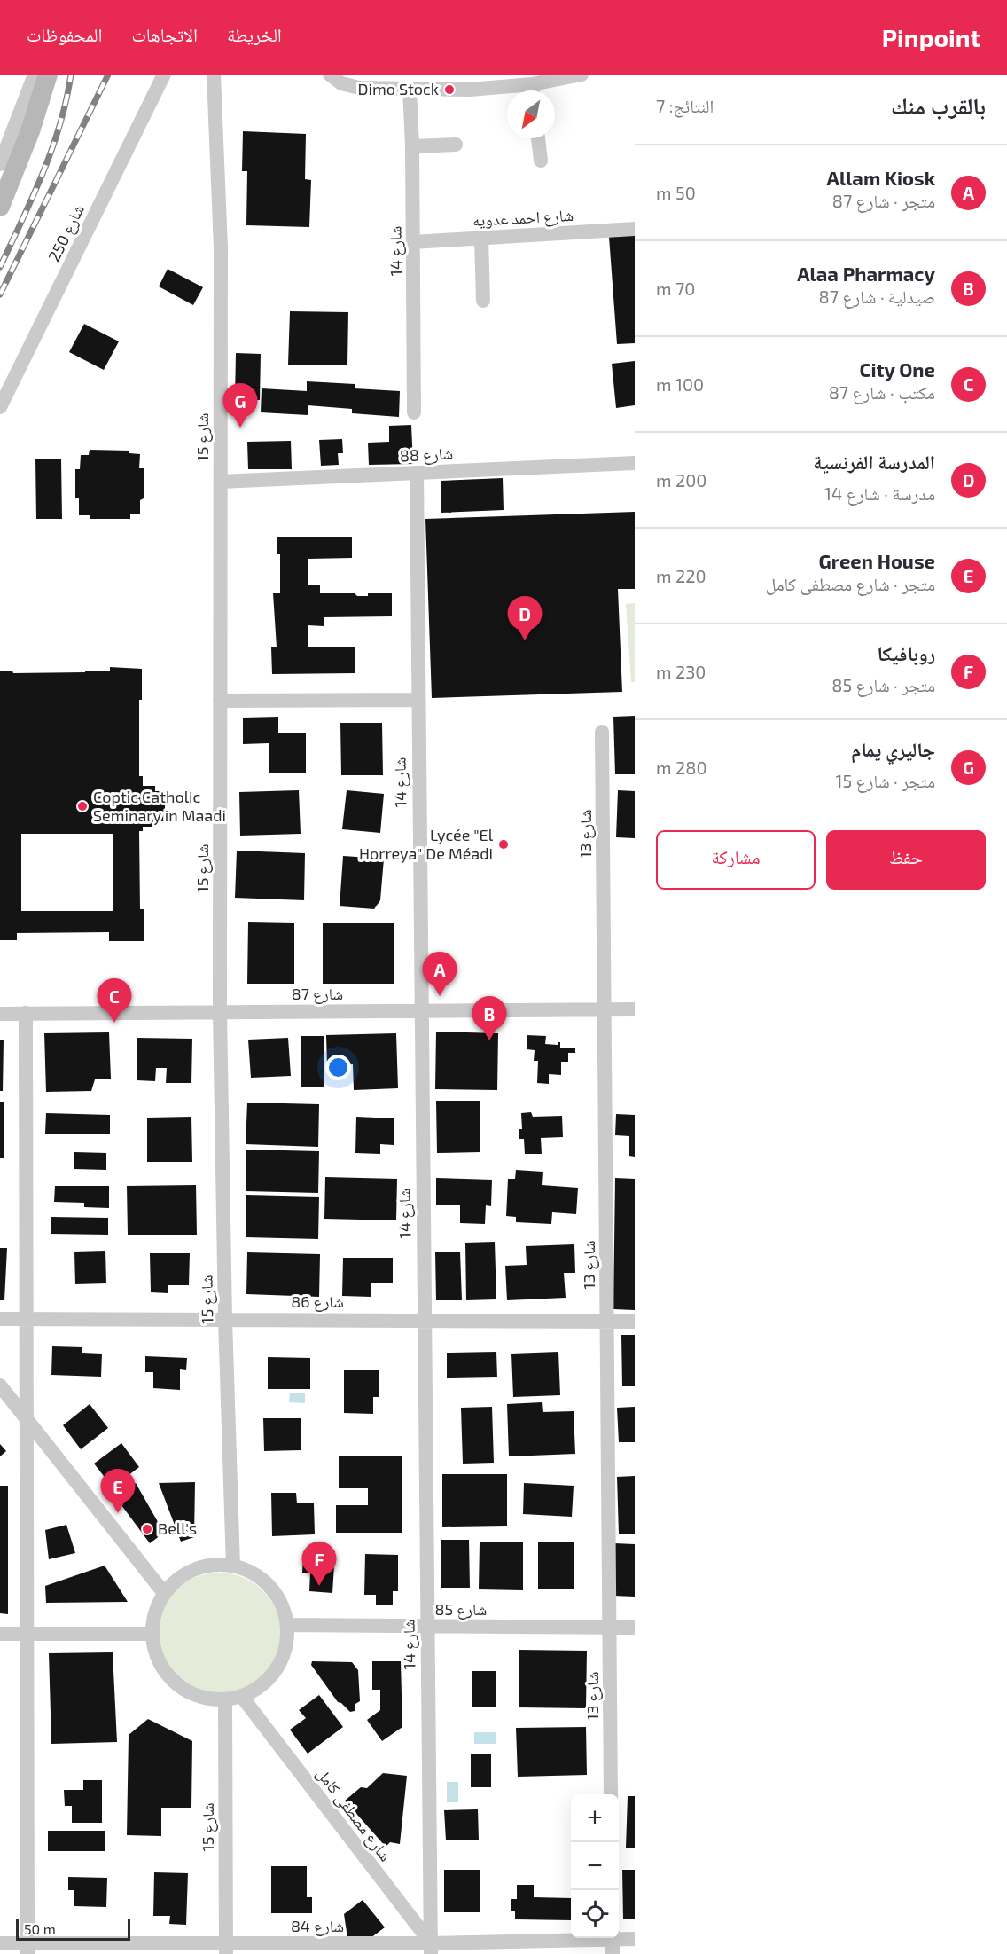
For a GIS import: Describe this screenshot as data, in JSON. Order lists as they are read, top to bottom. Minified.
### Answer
{"streets":{"street":["شارع احمد عدويه","شارع 250","شارع 14","شارع 15","شارع 88","شارع 13","شارع 87","شارع 86","شارع 85","شارع مصطفى كامل","شارع 84"]},"crossings":[["شارع احمد عدويه","شارع 14"],["شارع 14","شارع 88"],["شارع 14","شارع 87"],["شارع 14","شارع 86"],["شارع 14","شارع 85"],["شارع 14","شارع مصطفى كامل"],["شارع 14","شارع 84"],["شارع 15","شارع 88"],["شارع 15","شارع 87"],["شارع 15","شارع 86"],["شارع 15","شارع 85"],["شارع 15","شارع مصطفى كامل"],["شارع 15","شارع 84"],["شارع 13","شارع 87"],["شارع 13","شارع 86"],["شارع 13","شارع 85"],["شارع 85","شارع مصطفى كامل"],["شارع مصطفى كامل","شارع 84"]],"places":["Dimo Stock","Coptic Catholic Seminary in Maadi","Lycée \"El Horreya\" De Méadi","Bell's"],"scale_bar":"50 m","north":"bottom left","page":{"header":"Pinpoint","nav":["الخريطة","الاتجاهات","المحفوظات"],"heading":["بالقرب منك","النتائج: 7"],"list":[{"mark":"A","name":"Allam Kiosk","note":"متجر · شارع 87","value":"50 m"},{"mark":"B","name":"Alaa Pharmacy","note":"صيدلية · شارع 87","value":"70 m"},{"mark":"C","name":"City One","note":"مكتب · شارع 87","value":"100 m"},{"mark":"D","name":"المدرسة الفرنسية","note":"مدرسة · شارع 14","value":"200 m"},{"mark":"E","name":"Green House","note":"متجر · شارع مصطفى كامل","value":"220 m"},{"mark":"F","name":"روبافيكا","note":"متجر · شارع 85","value":"230 m"},{"mark":"G","name":"جاليري يمام","note":"متجر · شارع 15","value":"280 m"}],"pins":["G","D","A","C","B","E","F"],"buttons":["حفظ","مشاركة"],"map_buttons":["+","−"],"scale":"50 m"}}
